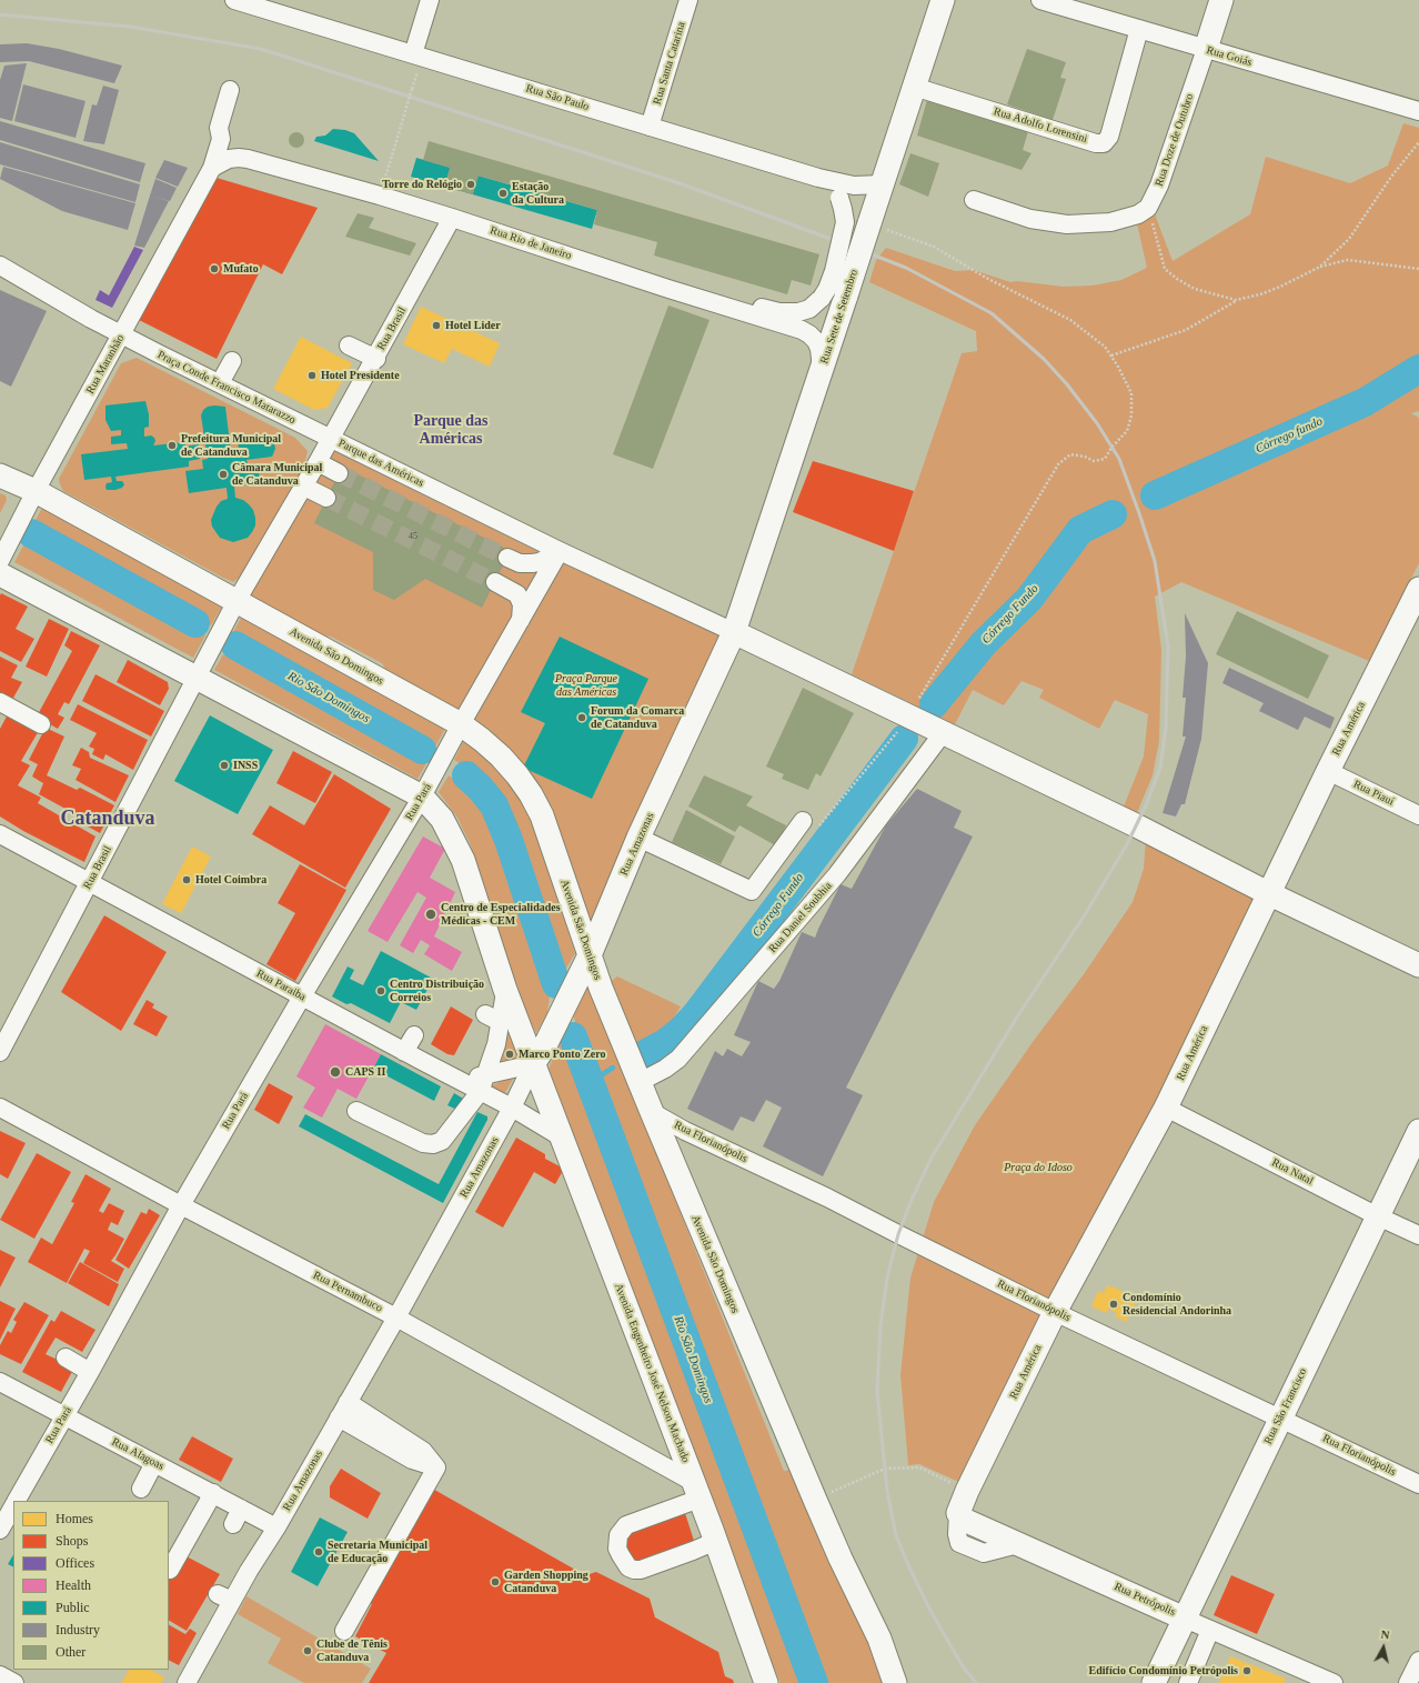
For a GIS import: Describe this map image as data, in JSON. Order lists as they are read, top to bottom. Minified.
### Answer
{"streets":{"main road":["Rua Doze de Outubro","Rua Sete de Setembro","Avenida São Domingos","Rua América","Rua Amazonas","Avenida Engenheiro José Nelson Machado","Rua São Francisco","Rua Petrópolis"],"street":["Rua Goiás","Rua Santa Catarina","Rua São Paulo","Rua Adolfo Lorensini","Rua Rio de Janeiro","Rua Brasil","Rua Maranhão","Praça Conde Francisco Matarazzo","Parque das Américas","Rua Piauí","Rua Pará","Rua Daniel Soubhia","Rua Paraiba","Rua Florianópolis","Rua Natal","Rua Pernambuco","Rua Alagoas"]},"crossings":[["Rua Goiás","Rua Adolfo Lorensini"],["Rua Goiás","Rua Doze de Outubro"],["Rua Santa Catarina","Rua São Paulo"],["Rua São Paulo","Rua Sete de Setembro"],["Rua Adolfo Lorensini","Rua Sete de Setembro"],["Rua Rio de Janeiro","Rua Sete de Setembro"],["Rua Rio de Janeiro","Rua Brasil"],["Rua Rio de Janeiro","Rua Maranhão"],["Rua Sete de Setembro","Parque das Américas"],["Rua Sete de Setembro","Rua Amazonas"],["Rua Brasil","Praça Conde Francisco Matarazzo"],["Rua Brasil","Parque das Américas"],["Rua Brasil","Avenida São Domingos"],["Rua Brasil","Rua Paraiba"],["Rua Maranhão","Praça Conde Francisco Matarazzo"],["Rua Maranhão","Avenida São Domingos"],["Praça Conde Francisco Matarazzo","Parque das Américas"],["Parque das Américas","Avenida São Domingos"],["Parque das Américas","Rua Amazonas"],["Avenida São Domingos","Rua Pará"],["Avenida São Domingos","Rua Amazonas"],["Avenida São Domingos","Rua Daniel Soubhia"],["Avenida São Domingos","Rua Florianópolis"],["Rua América","Rua Piauí"],["Rua América","Rua Florianópolis"],["Rua América","Rua Natal"],["Rua América","Rua Petrópolis"],["Rua Pará","Rua Paraiba"],["Rua Pará","Rua Pernambuco"],["Rua Pará","Rua Alagoas"],["Rua Amazonas","Rua Paraiba"],["Rua Amazonas","Rua Pernambuco"],["Rua Amazonas","Avenida Engenheiro José Nelson Machado"],["Rua Amazonas","Rua Alagoas"],["Rua Paraiba","Avenida Engenheiro José Nelson Machado"],["Rua Florianópolis","Rua São Francisco"],["Rua Natal","Rua São Francisco"],["Rua Pernambuco","Avenida Engenheiro José Nelson Machado"],["Rua São Francisco","Rua Petrópolis"]],"districts":["Parque das Américas","Catanduva"],"water":["Córrego fundo","Córrego Fundo","Rio São Domingos"],"parks":["Praça Parque das Américas","Praça do Idoso"],"places":["Torre do Relógio","Estação da Cultura","Mufato","Hotel Lider","Hotel Presidente","Prefeitura Municipal de Catanduva","Câmara Municipal de Catanduva","Forum da Comarca de Catanduva","INSS","Hotel Coimbra","Centro de Especialidades Médicas - CEM","Centro Distribuição Correios","Marco Ponto Zero","CAPS II","Condomínio Residencial Andorinha","Secretaria Municipal de Educação","Garden Shopping Catanduva","Clube de Tênis Catanduva","Edifício Condomínio Petrópolis"],"house_numbers":["45"],"legend":["Homes","Shops","Offices","Health","Public","Industry","Other"],"north":"top"}
